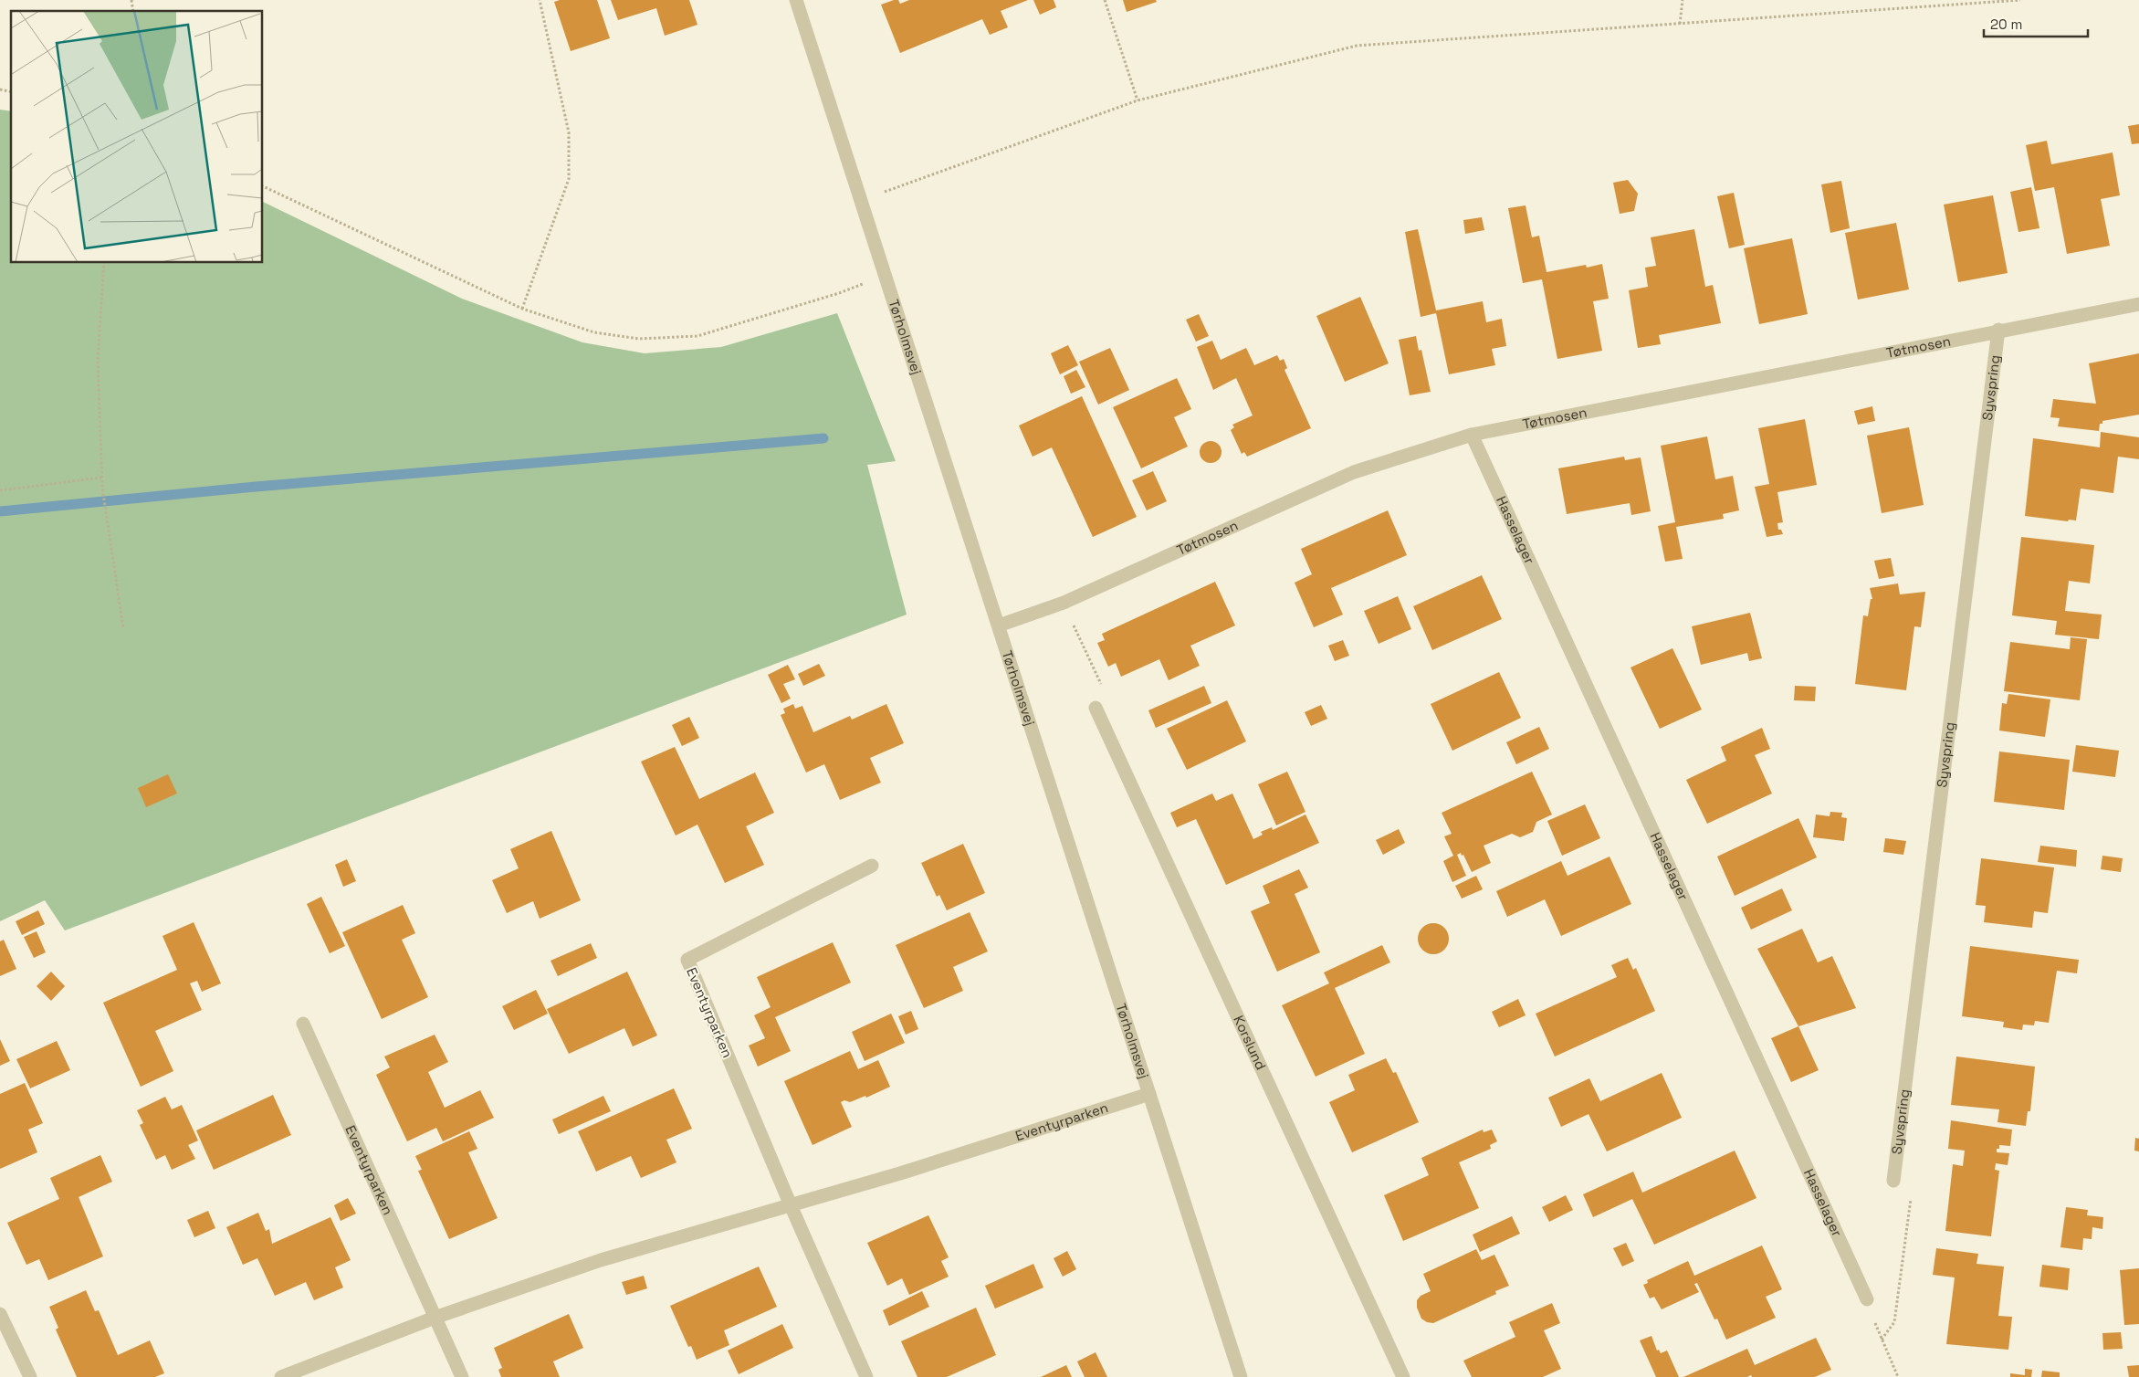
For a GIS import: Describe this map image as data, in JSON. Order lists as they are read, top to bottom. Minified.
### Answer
{"streets":{"street":["Tørholmsvej","Tøtmosen","Syvspring","Hasselager","Eventyrparken","Korslund"]},"crossings":[["Tørholmsvej","Tøtmosen"],["Tørholmsvej","Eventyrparken"],["Tøtmosen","Syvspring"],["Tøtmosen","Hasselager"]],"scale_bar":"20 m"}
